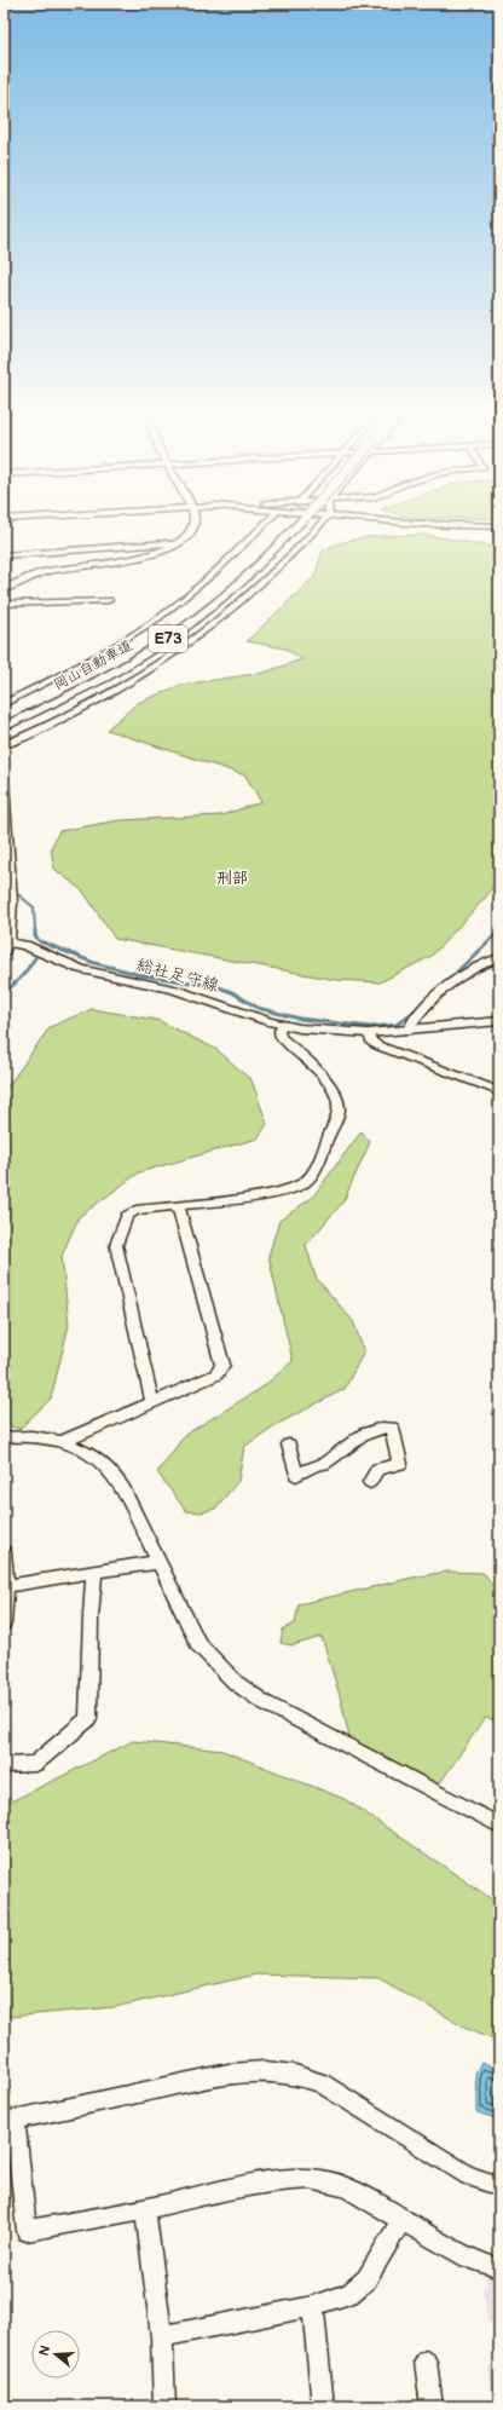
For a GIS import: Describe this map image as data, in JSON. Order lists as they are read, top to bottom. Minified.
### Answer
{"streets":{"highway":["E73","岡山自動車道"],"main road":["総社足守線"]},"districts":["刑部"],"north":"left"}
